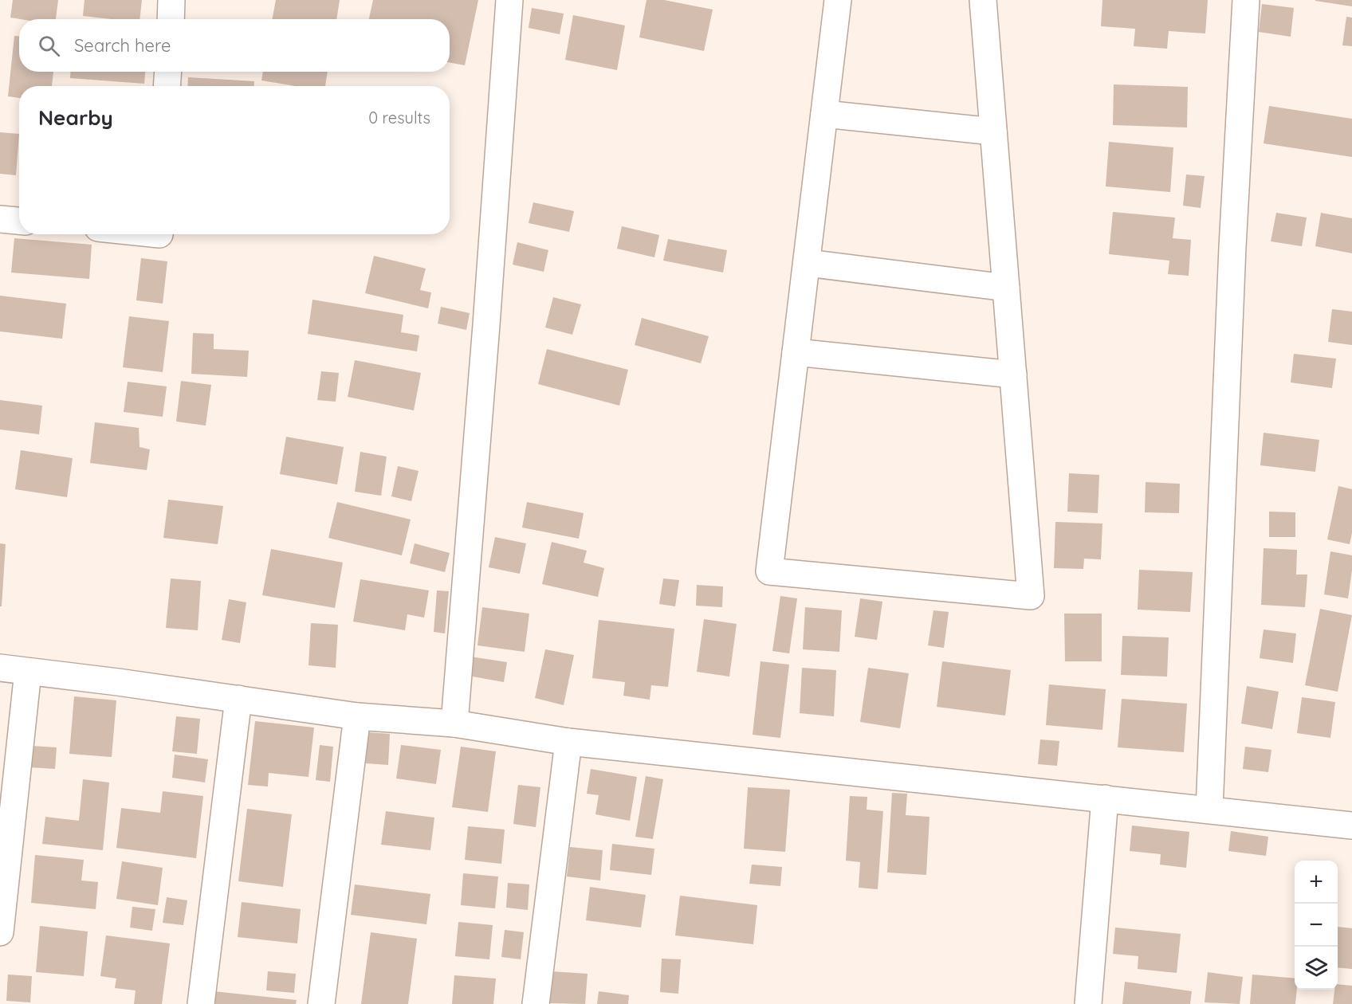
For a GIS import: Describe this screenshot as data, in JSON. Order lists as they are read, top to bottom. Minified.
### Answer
{"page":{"search":"Search here","heading":["Nearby","0 results"],"map_buttons":["+","−"]}}
